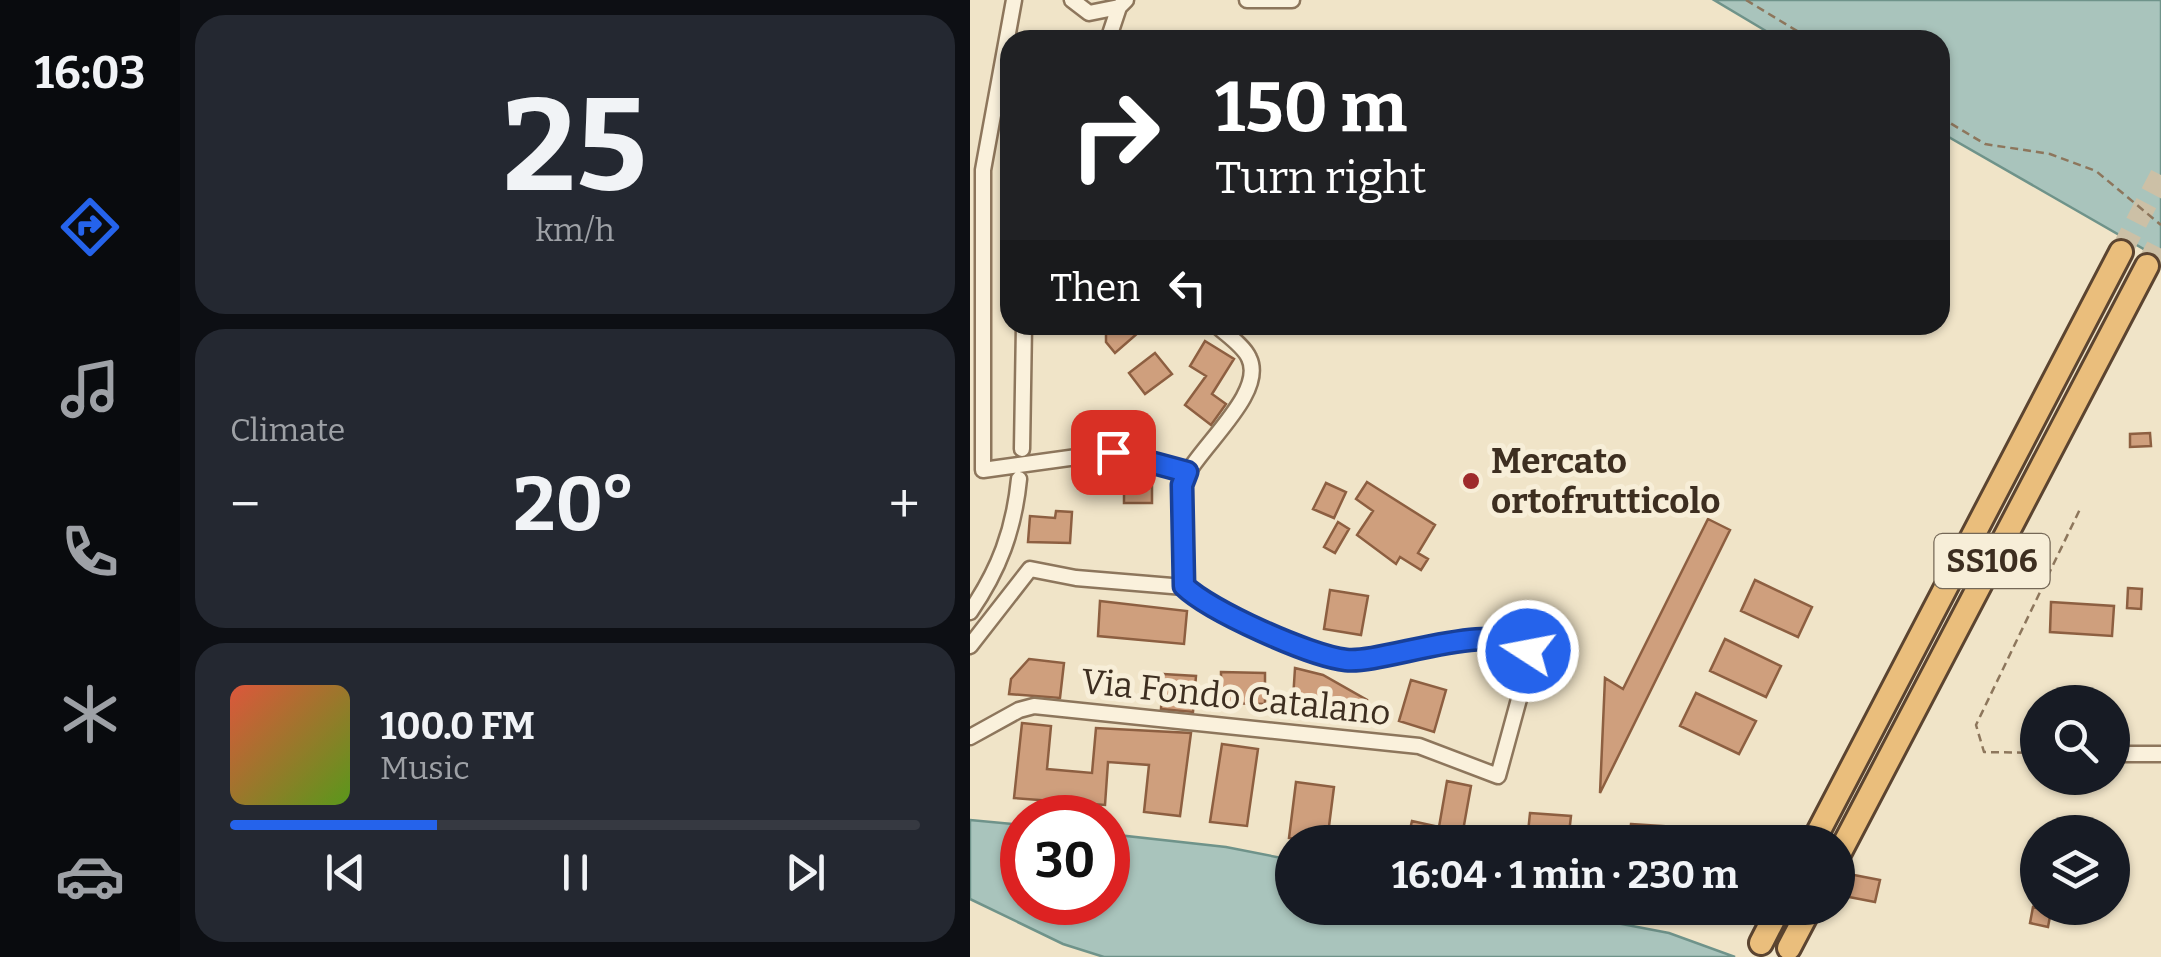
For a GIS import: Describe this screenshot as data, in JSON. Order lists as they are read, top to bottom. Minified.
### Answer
{"streets":{"highway":["SS106"],"street":["Via Fondo Catalano"]},"places":["Mercato ortofrutticolo"],"page":{"tabs":"16:03","tile":[["25","km/h"],"Climate"],"turn":["150 m","Turn right"],"then":"Then","heat":["−","20°","+"],"song":["100.0 FM","Music"],"limit":"30","trip":"16:04 · 1 min · 230 m"}}
